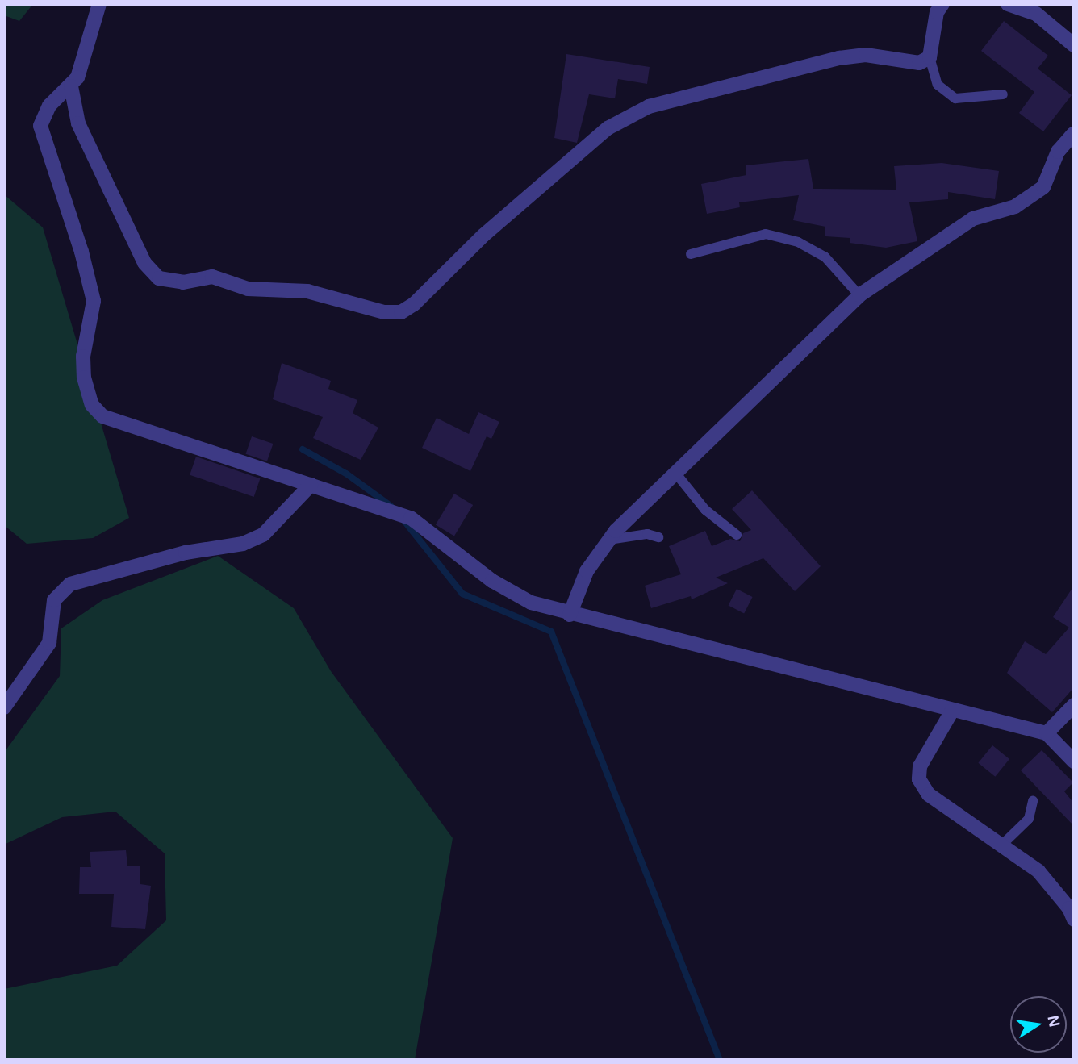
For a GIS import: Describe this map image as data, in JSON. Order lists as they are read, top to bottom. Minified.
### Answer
{"north":"right"}
